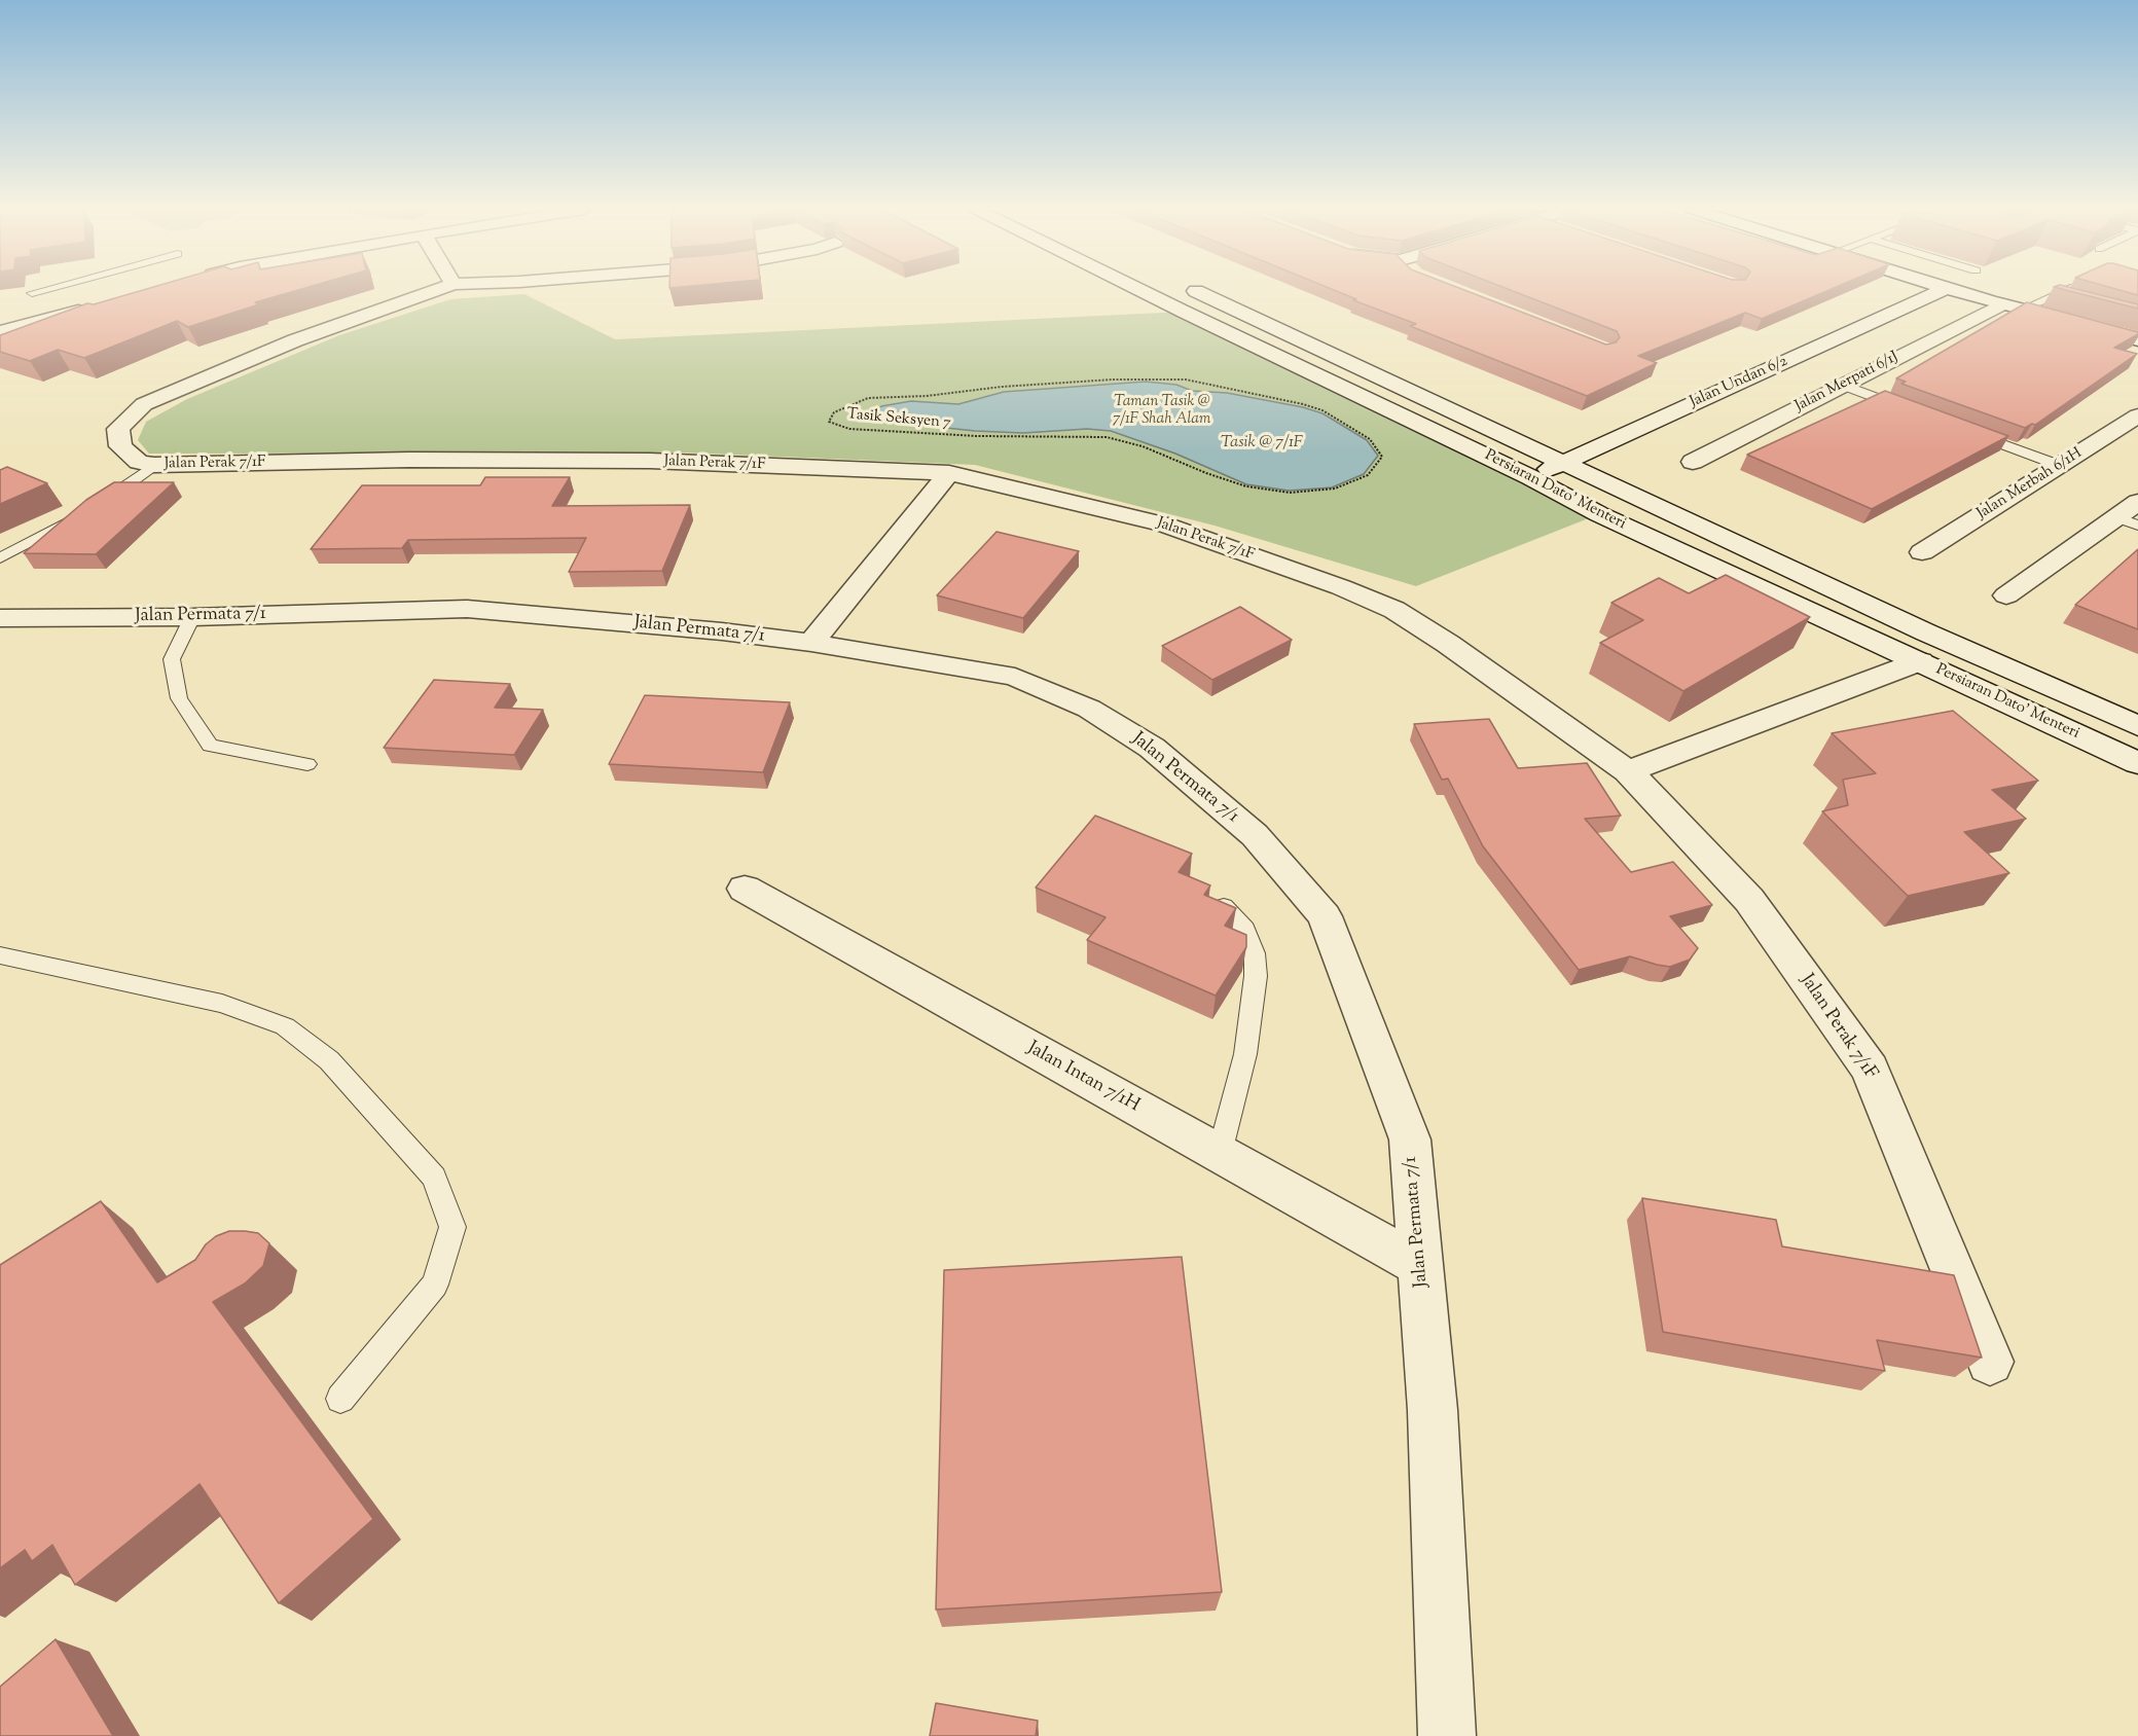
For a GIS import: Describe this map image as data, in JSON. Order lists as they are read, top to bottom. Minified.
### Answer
{"streets":{"street":["Jalan Undan 6/2","Jalan Merpati 6/1J","Jalan Perak 7/1F","Jalan Merbah 6/1H","Persiaran Dato' Menteri","Jalan Permata 7/1","Jalan Intan 7/1H"],"path":["Tasik Seksyen 7"]},"crossings":[["Jalan Undan 6/2","Persiaran Dato' Menteri"],["Jalan Permata 7/1","Jalan Intan 7/1H"]],"water":["Tasik @ 7/1F"],"parks":["Taman Tasik @ 7/1F Shah Alam"]}
